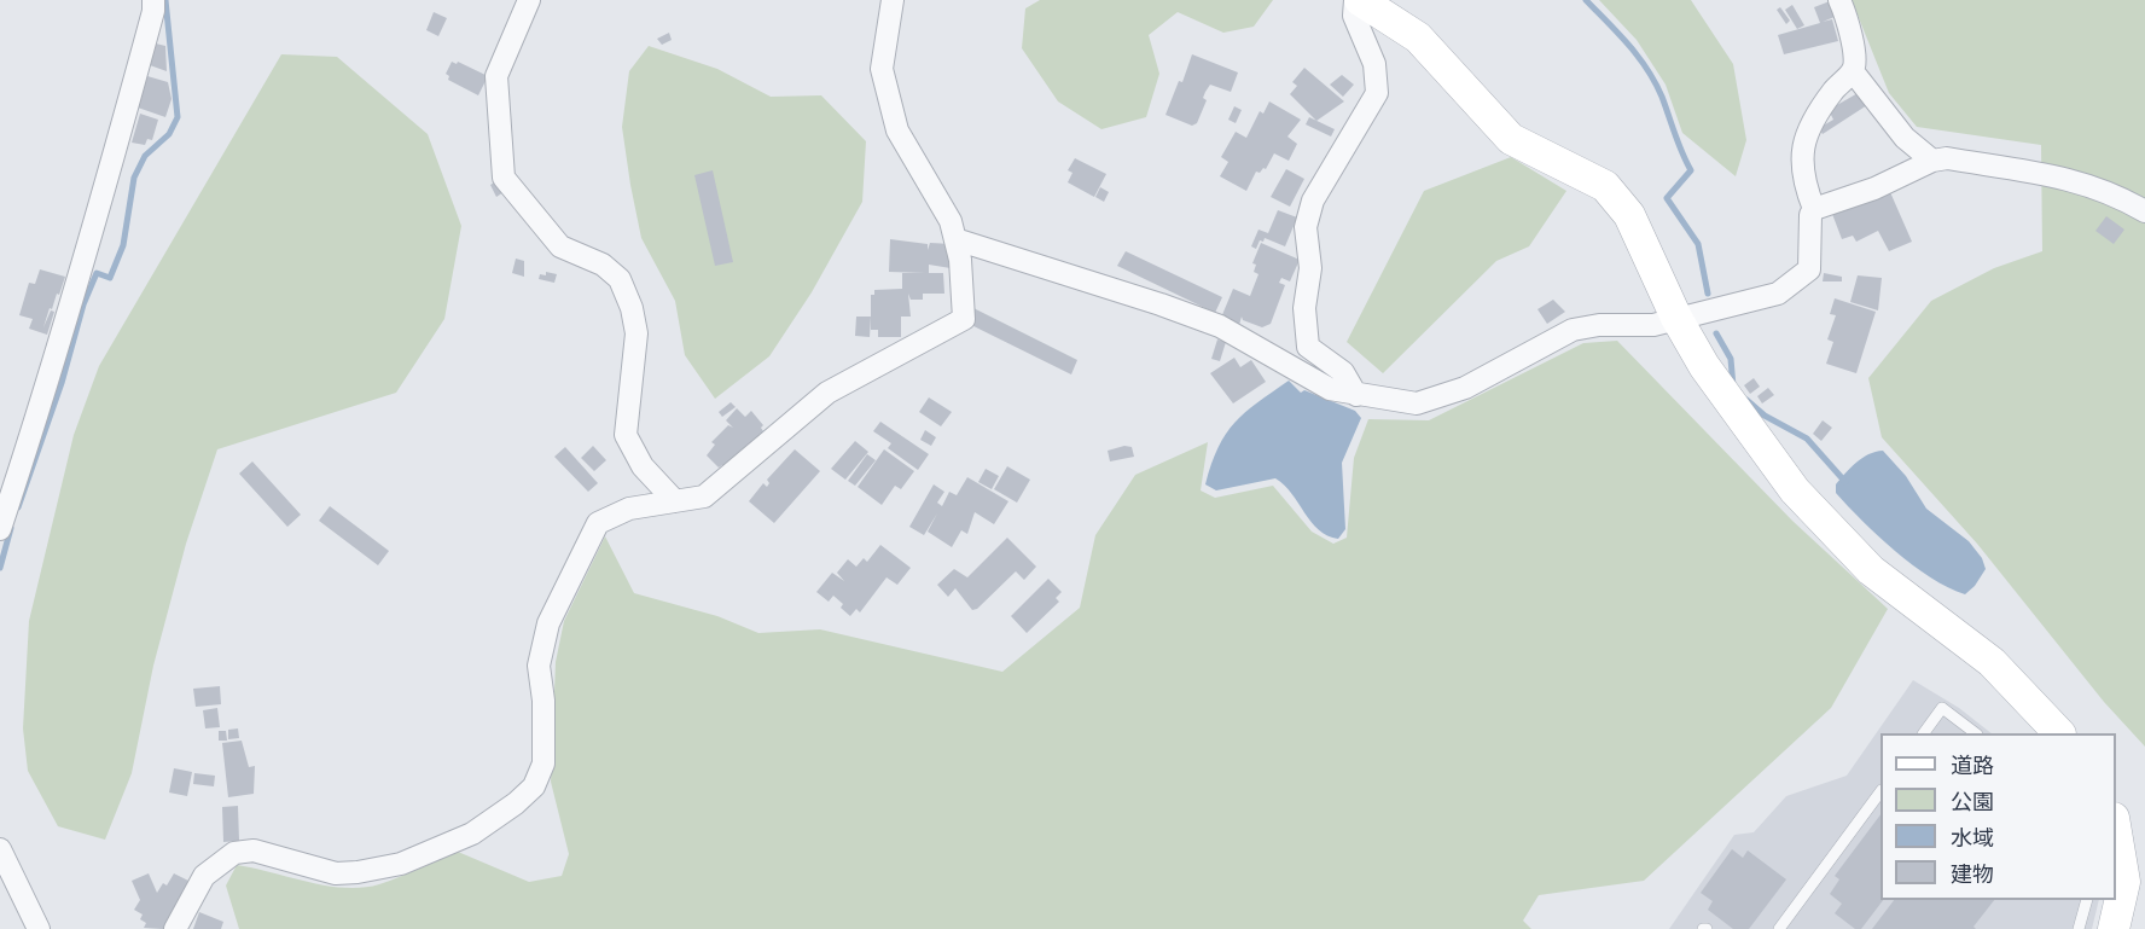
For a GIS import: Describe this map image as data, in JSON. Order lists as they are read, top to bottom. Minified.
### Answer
{"legend":["道路","公園","水域","建物"]}
